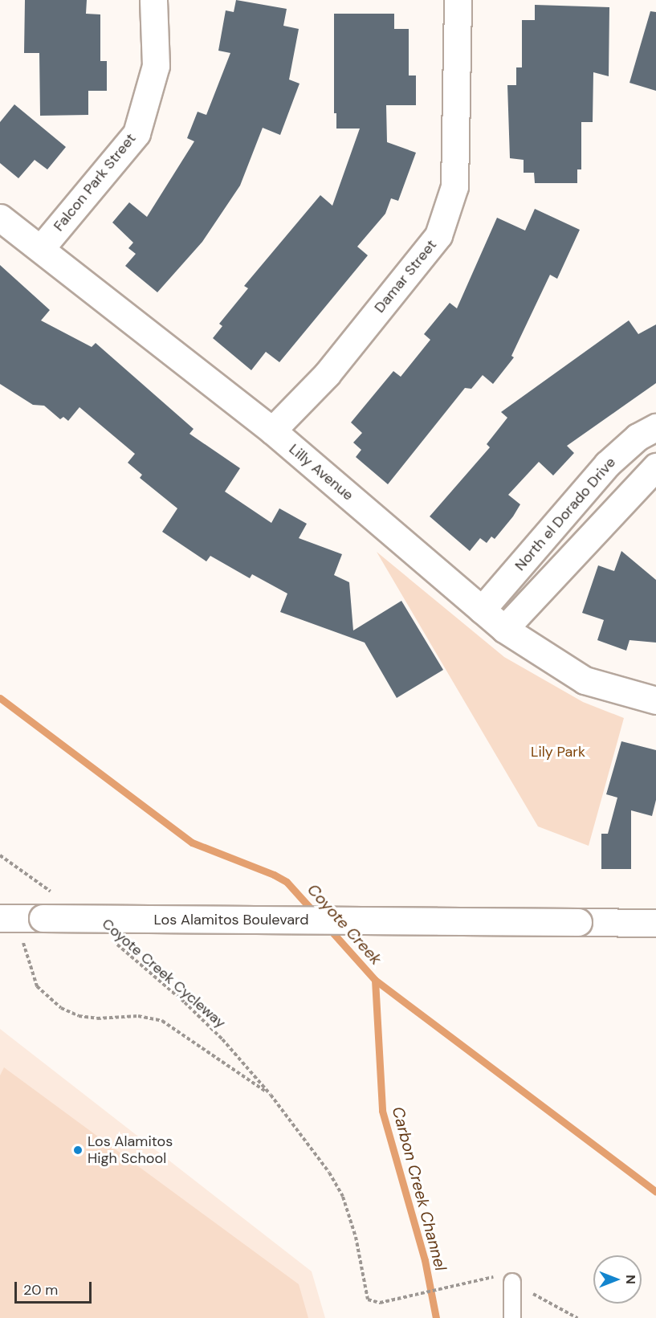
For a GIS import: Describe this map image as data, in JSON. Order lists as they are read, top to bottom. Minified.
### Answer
{"streets":{"street":["Falcon Park Street","Damar Street","Lilly Avenue","North el Dorado Drive","Los Alamitos Boulevard"],"path":["Coyote Creek Cycleway"]},"crossings":[["Falcon Park Street","Lilly Avenue"],["Damar Street","Lilly Avenue"],["Lilly Avenue","North el Dorado Drive"]],"water":["Coyote Creek","Carbon Creek Channel"],"parks":["Lily Park"],"places":["Los Alamitos High School"],"scale_bar":"20 m","north":"right"}
